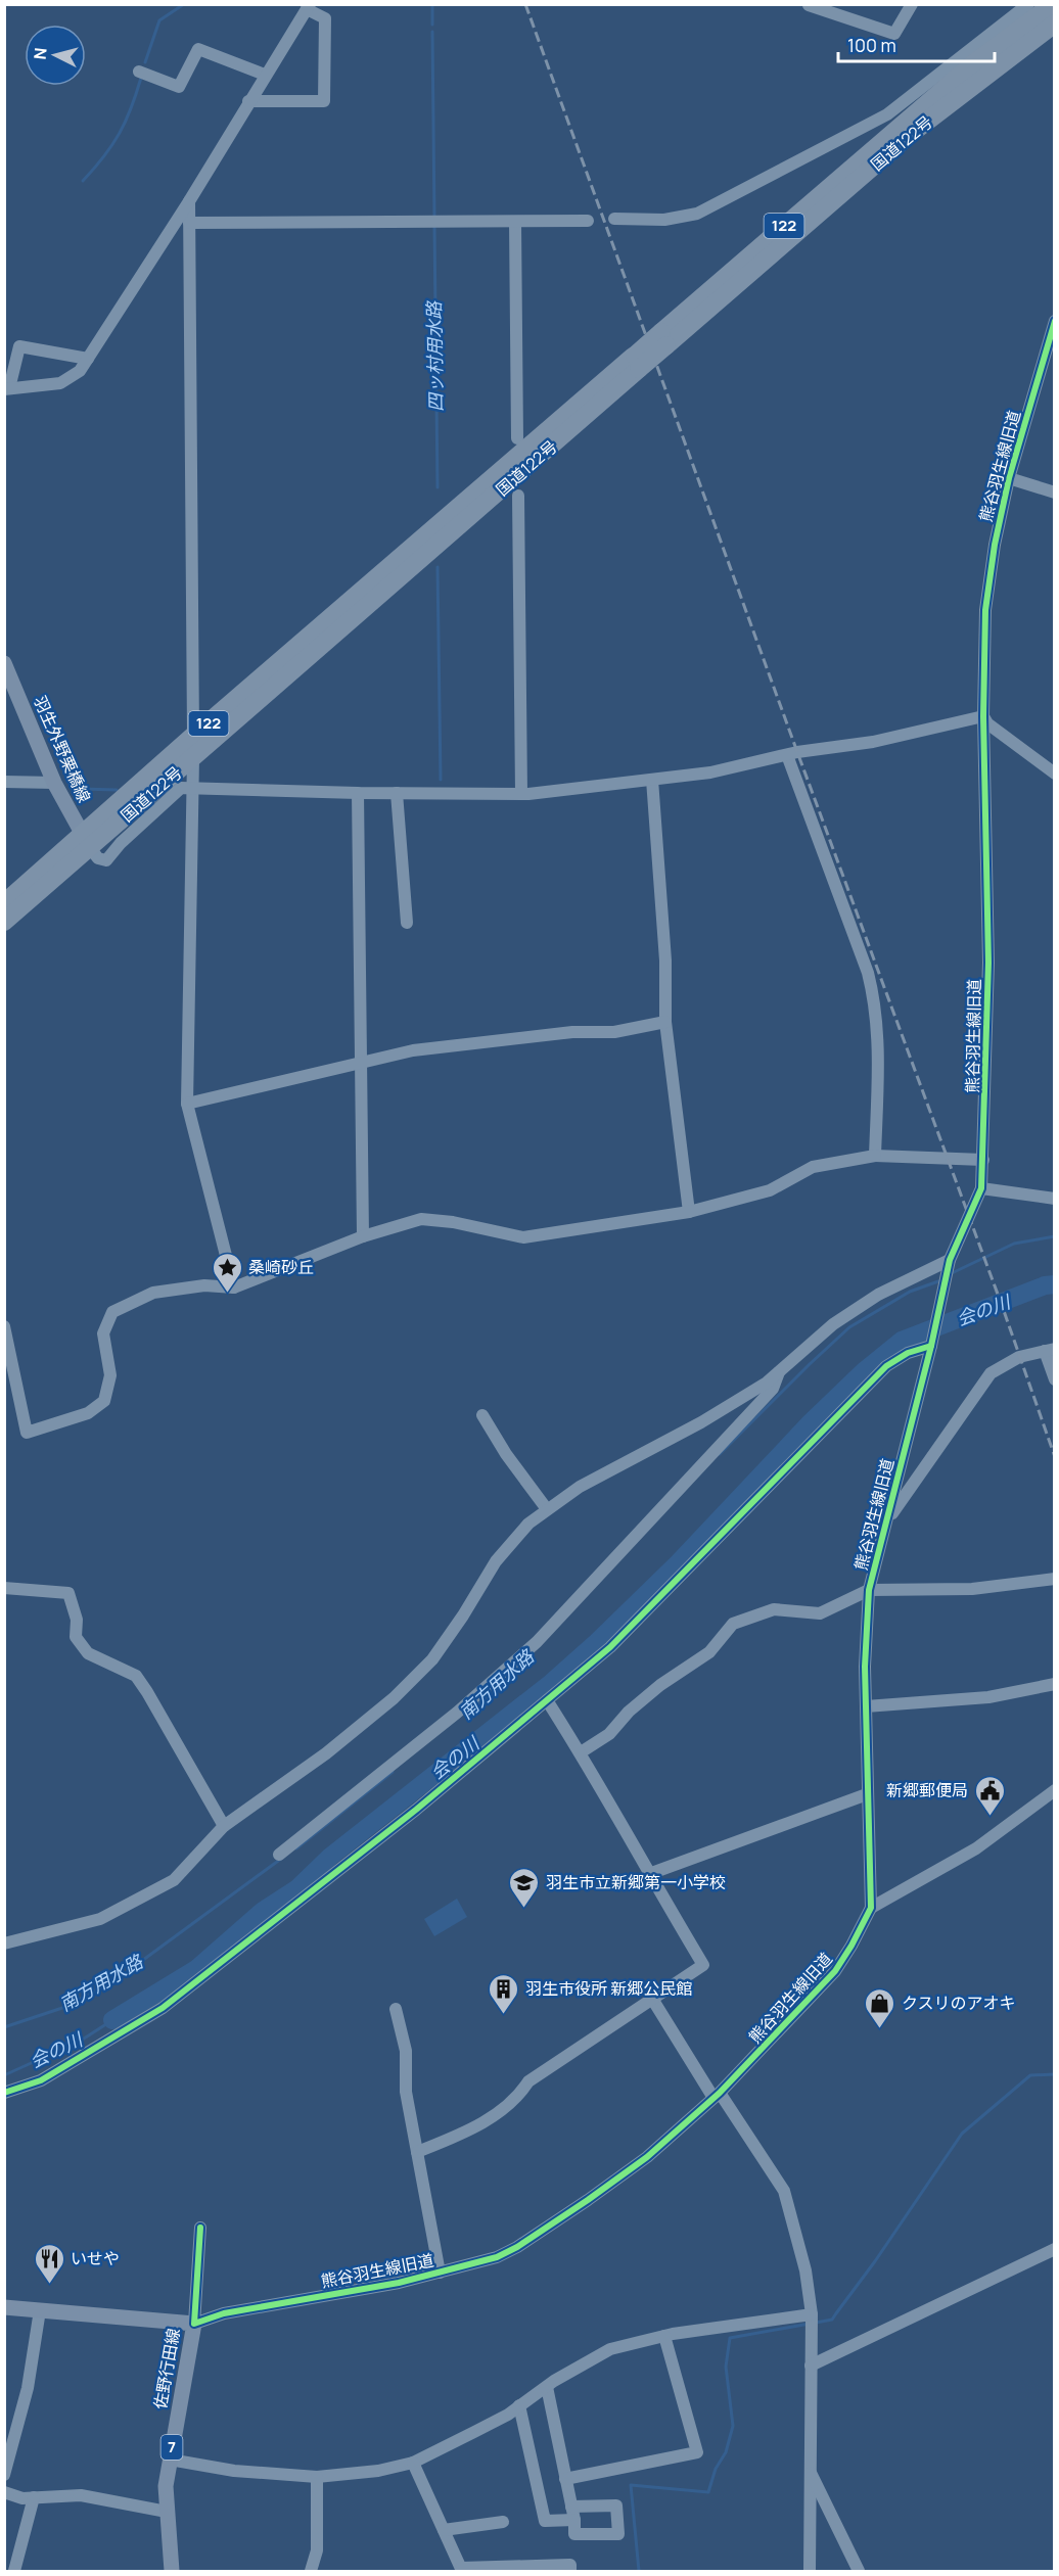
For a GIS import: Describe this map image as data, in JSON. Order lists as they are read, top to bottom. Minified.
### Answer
{"streets":{"highway":["国道122号","122"],"main road":["羽生外野栗橋線","佐野行田線","7"],"street":["熊谷羽生線旧道"]},"crossings":[["国道122号","羽生外野栗橋線"],["熊谷羽生線旧道","佐野行田線"]],"water":["四ッ村用水路","会の川","南方用水路"],"places":{"place":["桑崎砂丘"],"public building":["新郷郵便局"],"school or university":["羽生市立新郷第一小学校"],"building":["羽生市役所 新郷公民館"],"shop":["クスリのアオキ"],"restaurant":["いせや"]},"scale_bar":"100 m","north":"left"}
